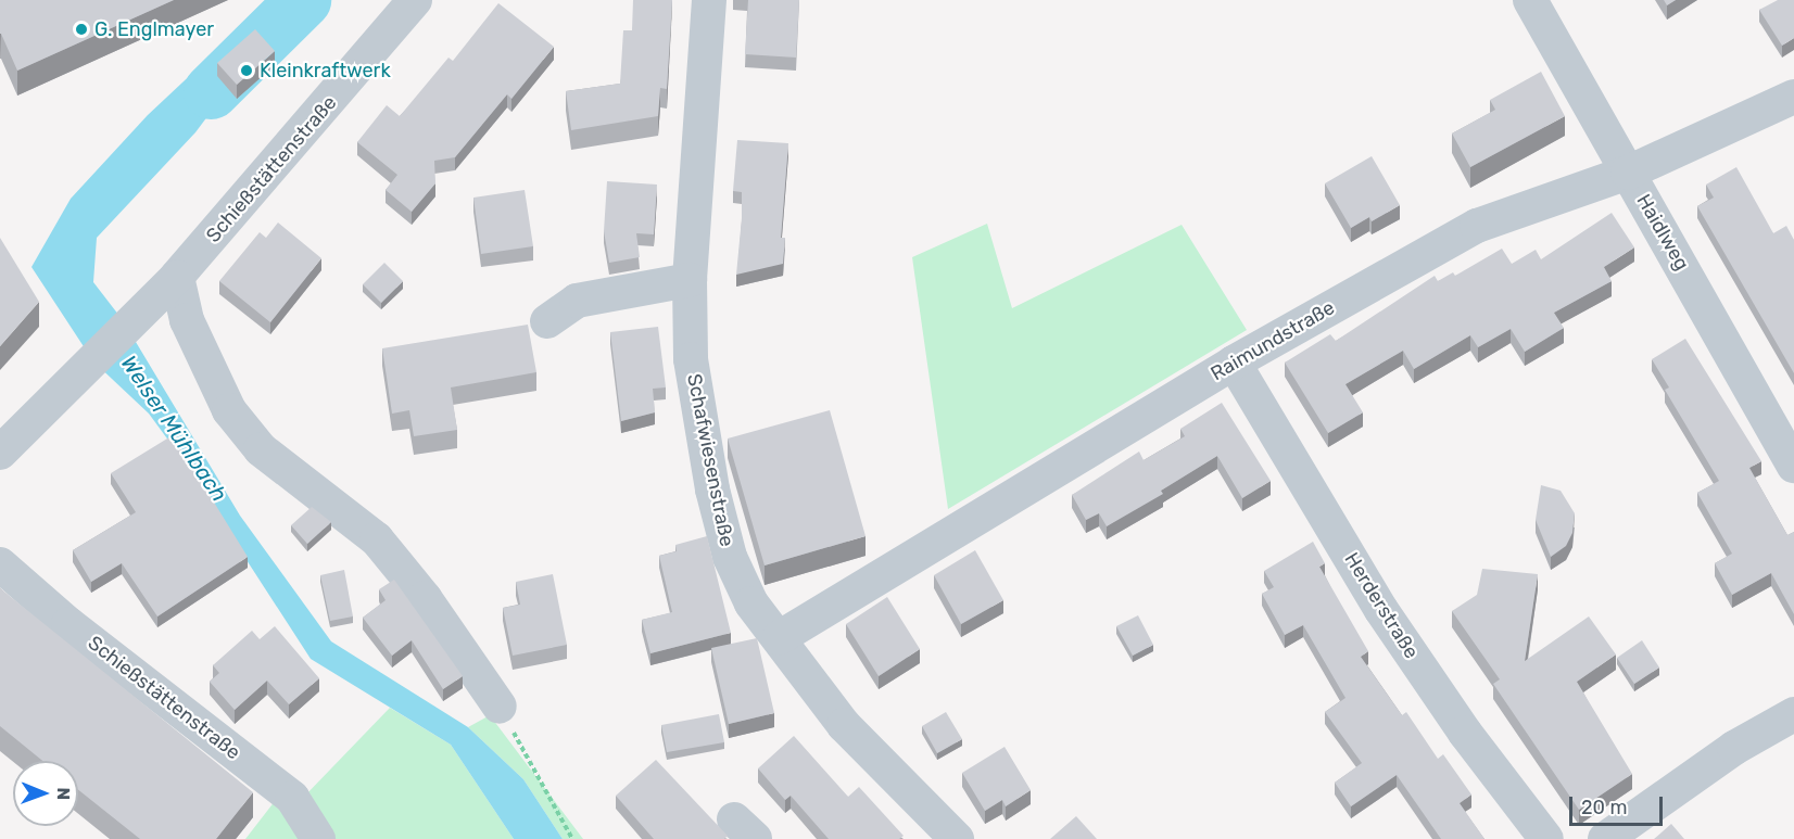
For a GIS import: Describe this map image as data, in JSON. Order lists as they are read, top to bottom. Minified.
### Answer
{"streets":{"street":["Schießstättenstraße","Haidlweg","Raimundstraße","Schafwiesenstraße","Herderstraße"]},"crossings":[["Haidlweg","Raimundstraße"],["Raimundstraße","Schafwiesenstraße"],["Raimundstraße","Herderstraße"]],"water":["Welser Mühlbach"],"places":["G. Englmayer","Kleinkraftwerk"],"scale_bar":"20 m","north":"right"}
